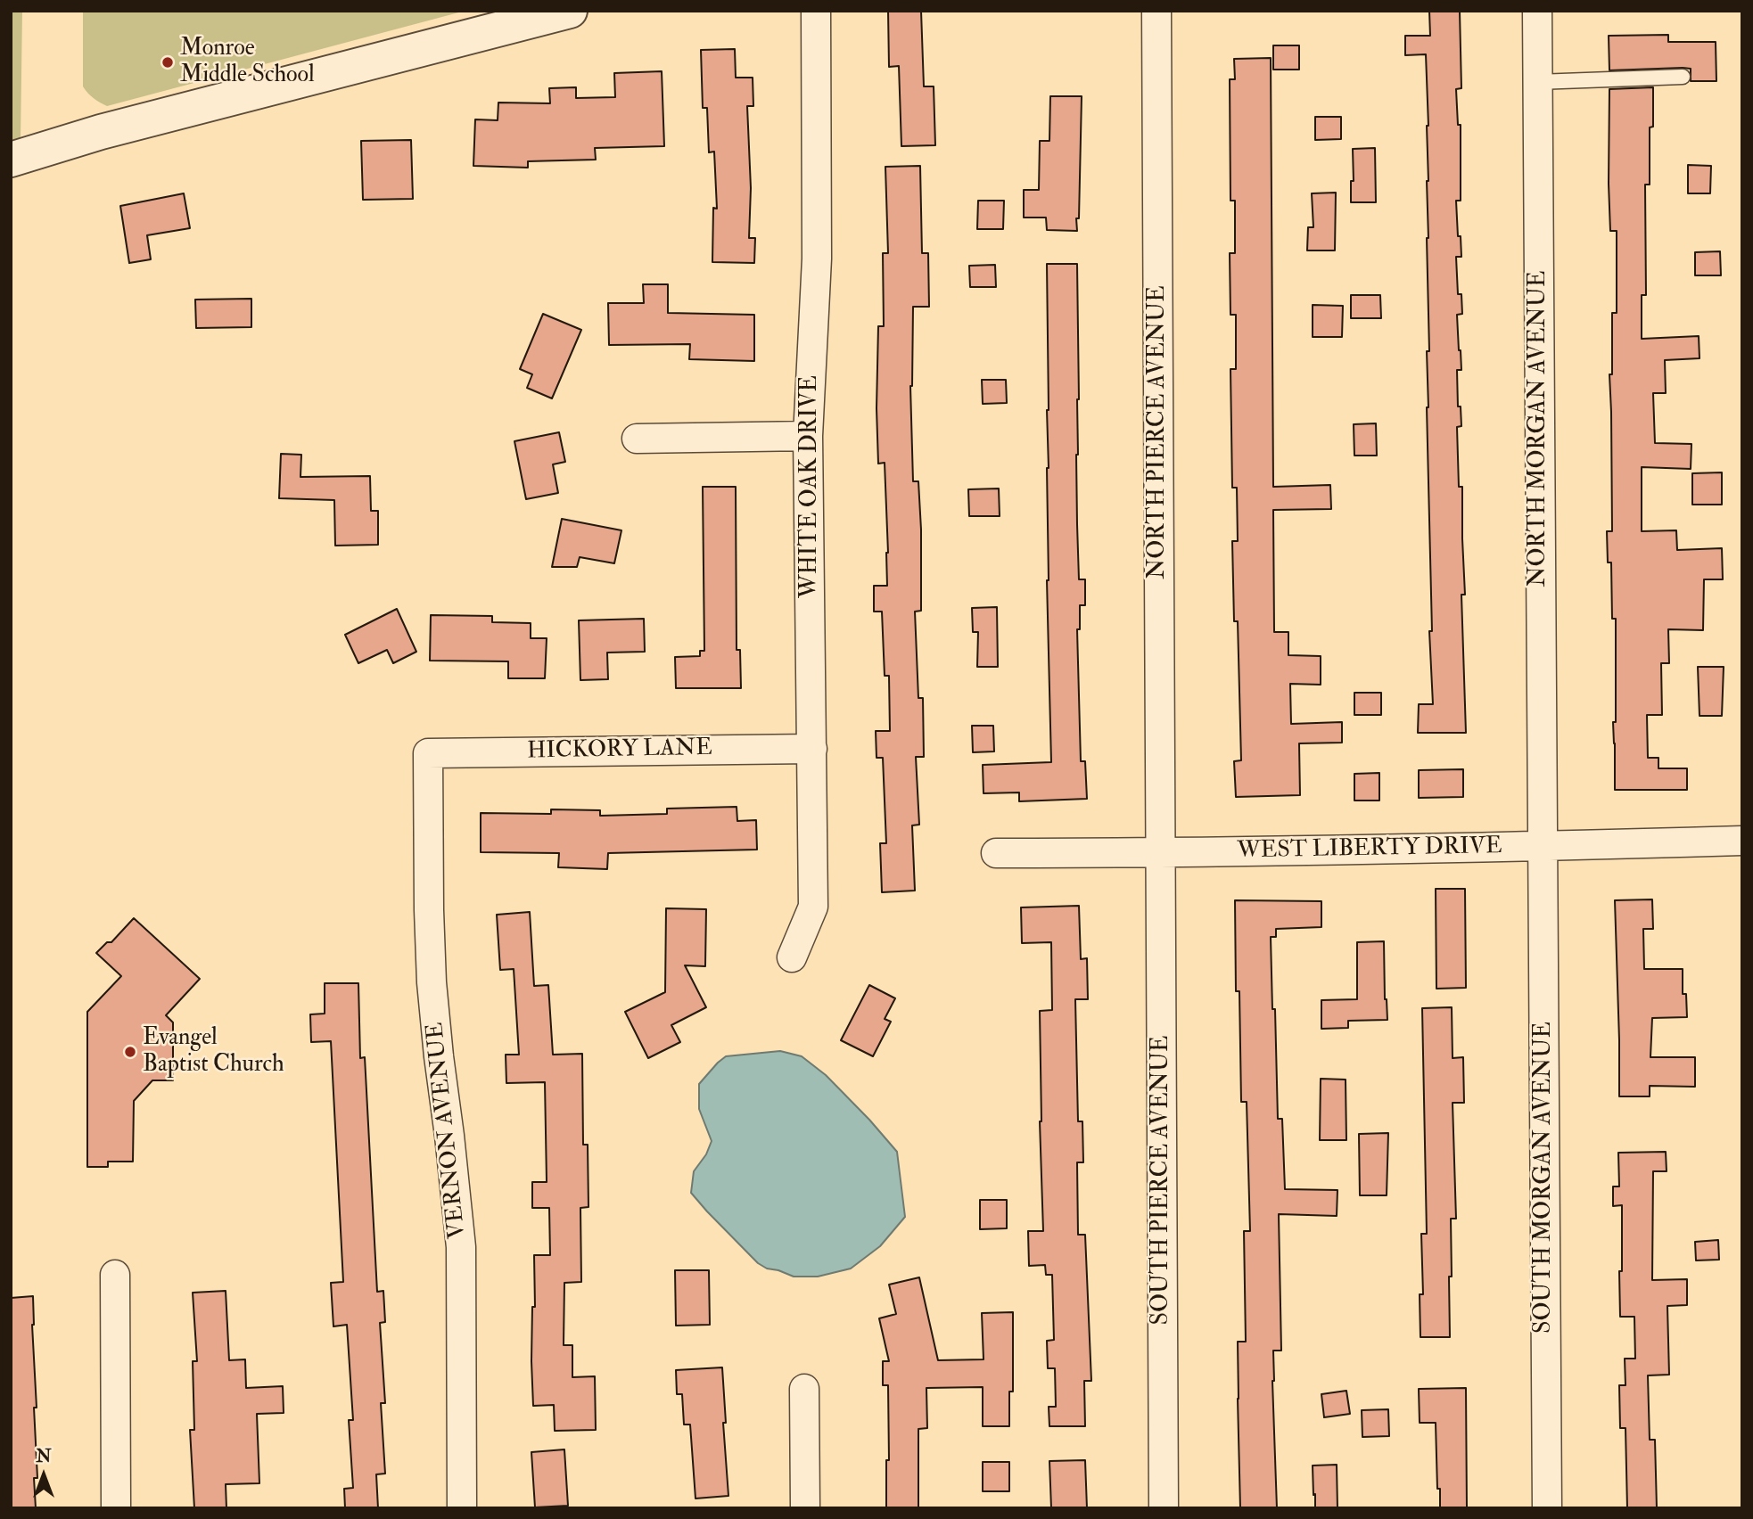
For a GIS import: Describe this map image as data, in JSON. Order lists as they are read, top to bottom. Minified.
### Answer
{"streets":{"street":["NORTH MORGAN AVENUE","NORTH PIERCE AVENUE","WHITE OAK DRIVE","HICKORY LANE","WEST LIBERTY DRIVE","VERNON AVENUE","SOUTH MORGAN AVENUE","SOUTH PIERCE AVENUE"]},"crossings":[["NORTH MORGAN AVENUE","WEST LIBERTY DRIVE"],["NORTH MORGAN AVENUE","SOUTH MORGAN AVENUE"],["NORTH PIERCE AVENUE","WEST LIBERTY DRIVE"],["NORTH PIERCE AVENUE","SOUTH PIERCE AVENUE"],["WHITE OAK DRIVE","HICKORY LANE"],["HICKORY LANE","VERNON AVENUE"],["WEST LIBERTY DRIVE","SOUTH MORGAN AVENUE"],["WEST LIBERTY DRIVE","SOUTH PIERCE AVENUE"]],"places":["Monroe Middle School","Evangel Baptist Church"],"north":"top"}
